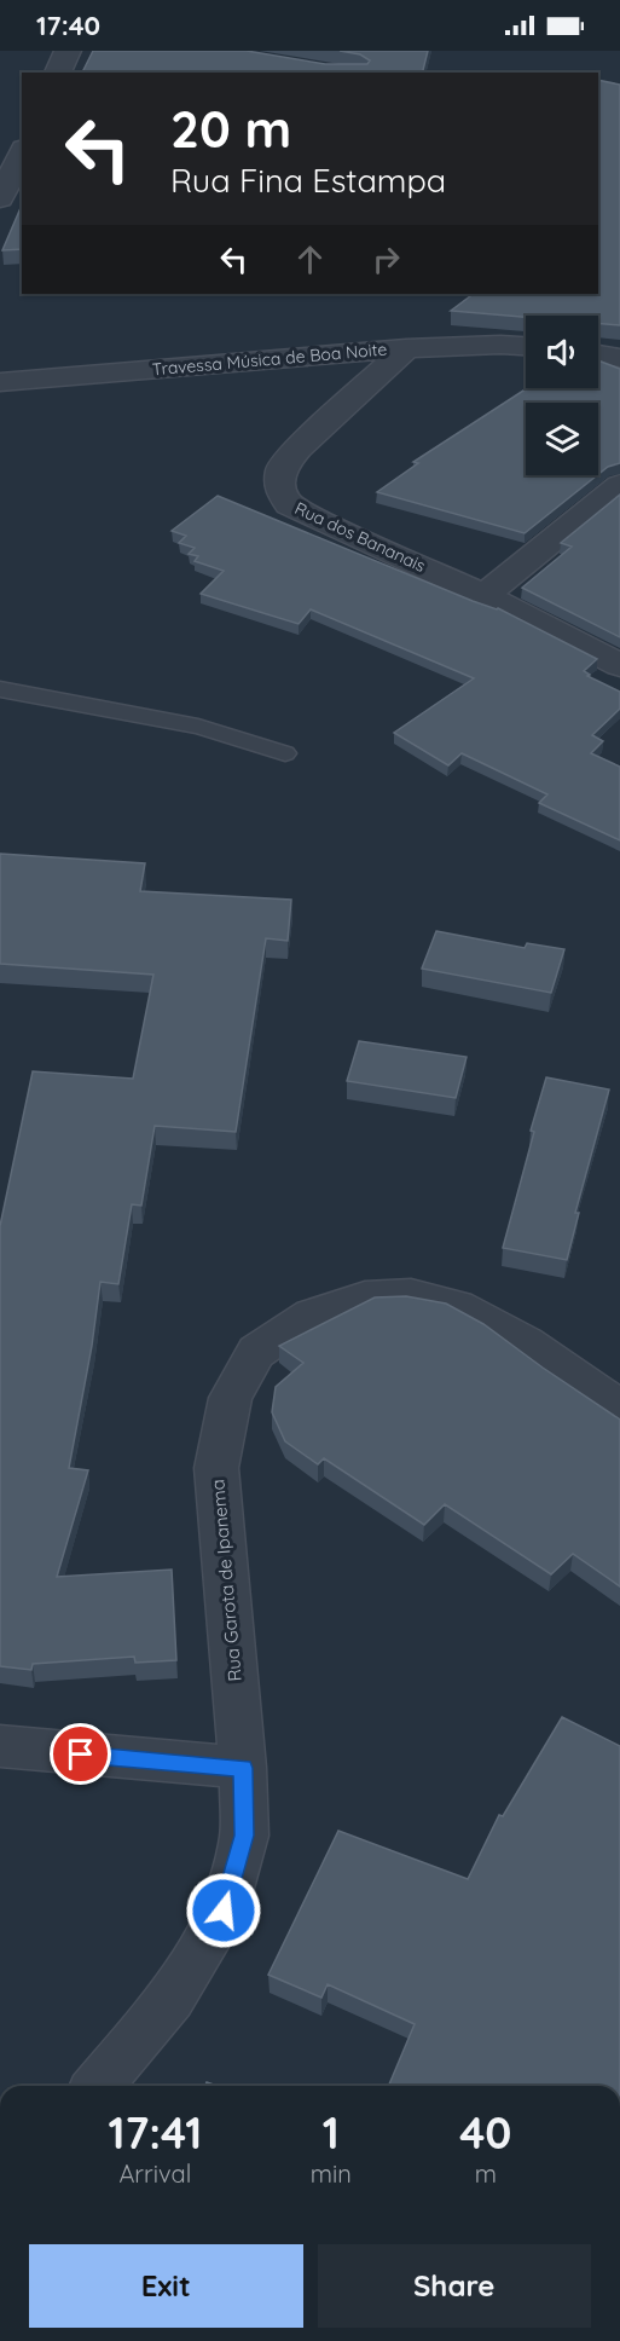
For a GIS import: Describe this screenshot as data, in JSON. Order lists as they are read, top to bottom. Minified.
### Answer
{"streets":{"street":["Travessa Música de Boa Noite","Rua dos Bananais","Rua Garota de Ipanema"]},"crossings":[["Travessa Música de Boa Noite","Rua dos Bananais"]],"page":{"status":"17:40","turn":["20 m","Rua Fina Estampa"],"eta":["17:41","Arrival","1","min","40","m"],"buttons":["Exit","Share"]}}
